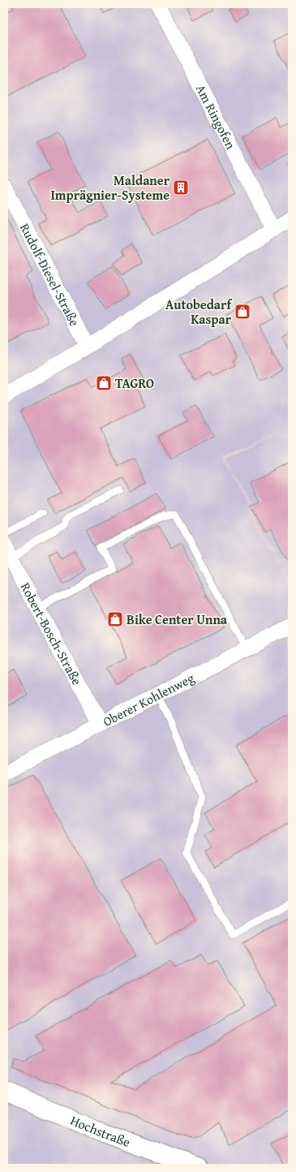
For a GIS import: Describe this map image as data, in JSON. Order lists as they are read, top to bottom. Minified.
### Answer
{"streets":{"street":["Am Ringofen","Rudolf-Diesel-Straße","Robert-Bosch-Straße","Oberer Kohlenweg","Hochstraße"]},"crossings":[["Robert-Bosch-Straße","Oberer Kohlenweg"]],"places":{"building":["Maldaner Imprägnier-Systeme"],"shop":["Autobedarf Kaspar","TAGRO","Bike Center Unna"]}}
